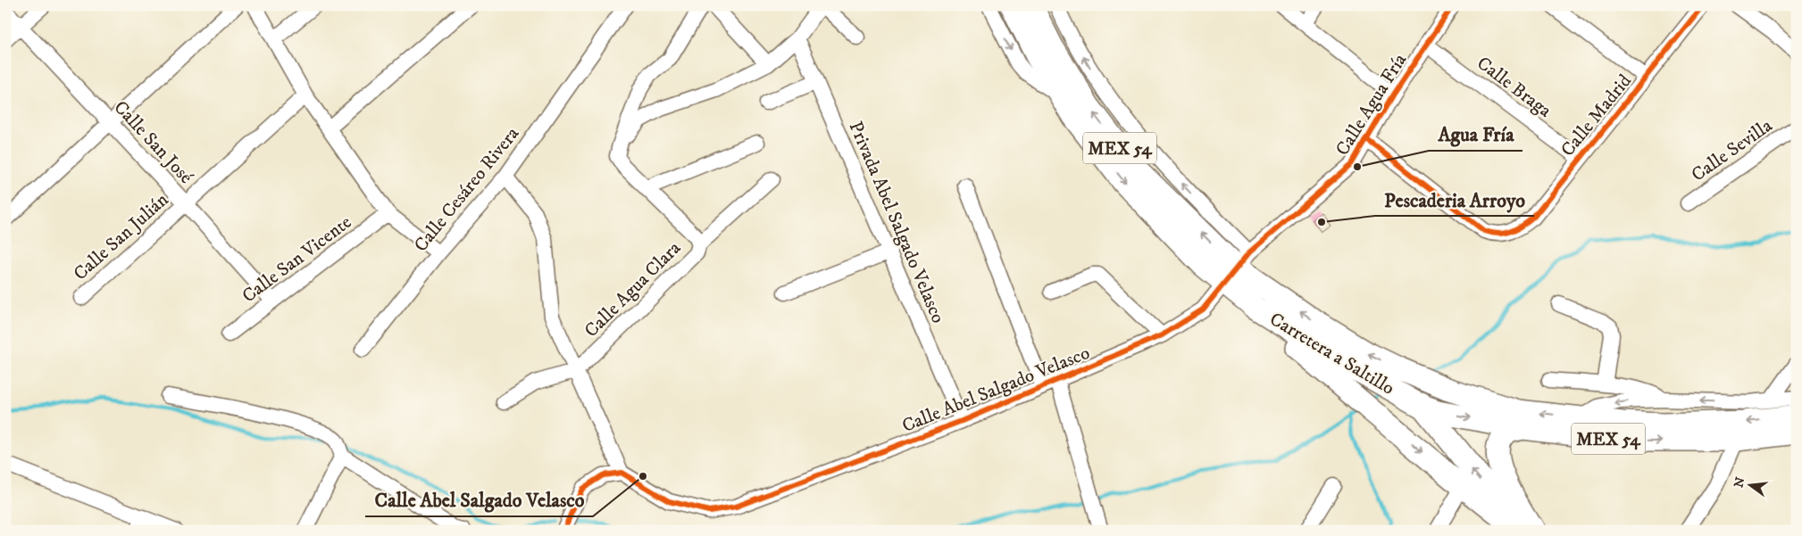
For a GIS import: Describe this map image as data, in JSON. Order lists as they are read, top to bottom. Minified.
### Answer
{"streets":{"main road":["MEX 54","Carretera a Saltillo"],"street":["Calle Braga","Calle Agua Fría","Calle Madrid","Calle San José","Calle Sevilla","Calle Cesáreo Rivera","Privada Abel Salgado Velasco","Calle San Julián","Calle San Vicente","Calle Agua Clara","Calle Abel Salgado Velasco"]},"crossings":[["Calle Braga","Calle Agua Fría"],["Calle Braga","Calle Madrid"],["Calle Agua Fría","Calle Madrid"],["Calle Agua Fría","Carretera a Saltillo"],["Calle Agua Fría","Calle Abel Salgado Velasco"],["Calle San José","Calle San Julián"],["Calle San José","Calle San Vicente"],["Privada Abel Salgado Velasco","Calle Abel Salgado Velasco"],["Carretera a Saltillo","Calle Abel Salgado Velasco"]],"places":["Agua Fría","Pescaderia Arroyo","Calle Abel Salgado Velasco"],"north":"left"}
